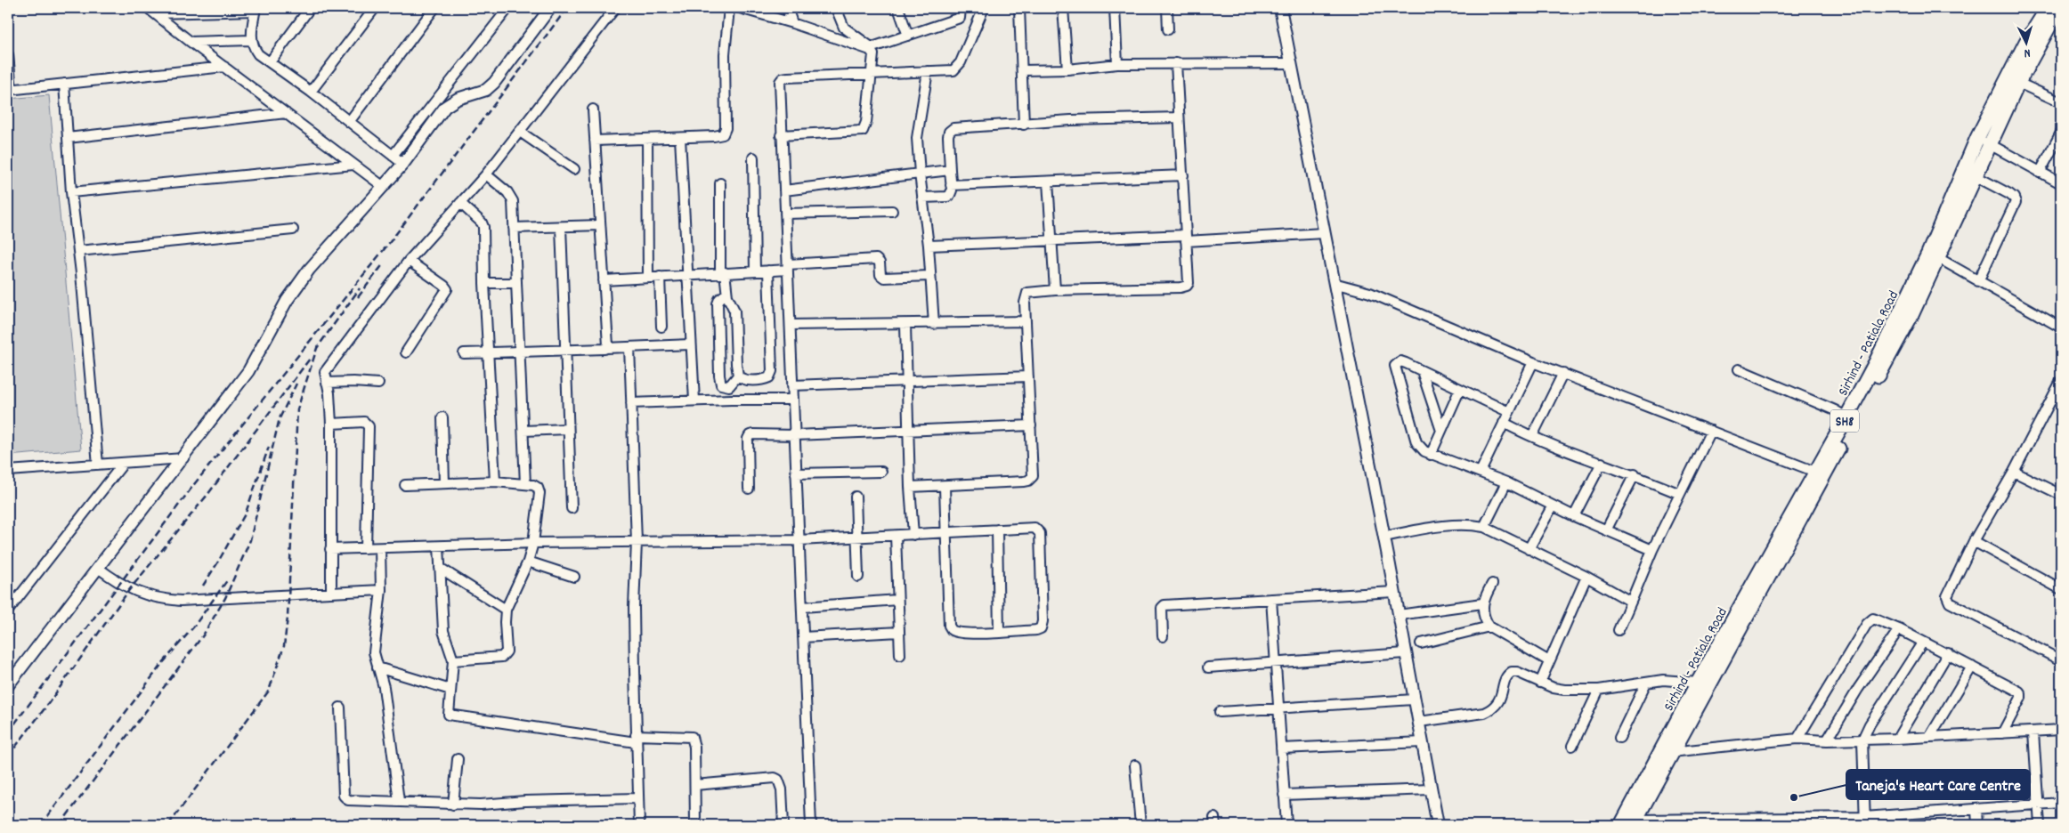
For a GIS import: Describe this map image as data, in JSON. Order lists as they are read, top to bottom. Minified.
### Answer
{"streets":{"main road":["Sirhind - Patiala Road","SH8"]},"places":["Taneja's Heart Care Centre"],"north":"bottom"}
